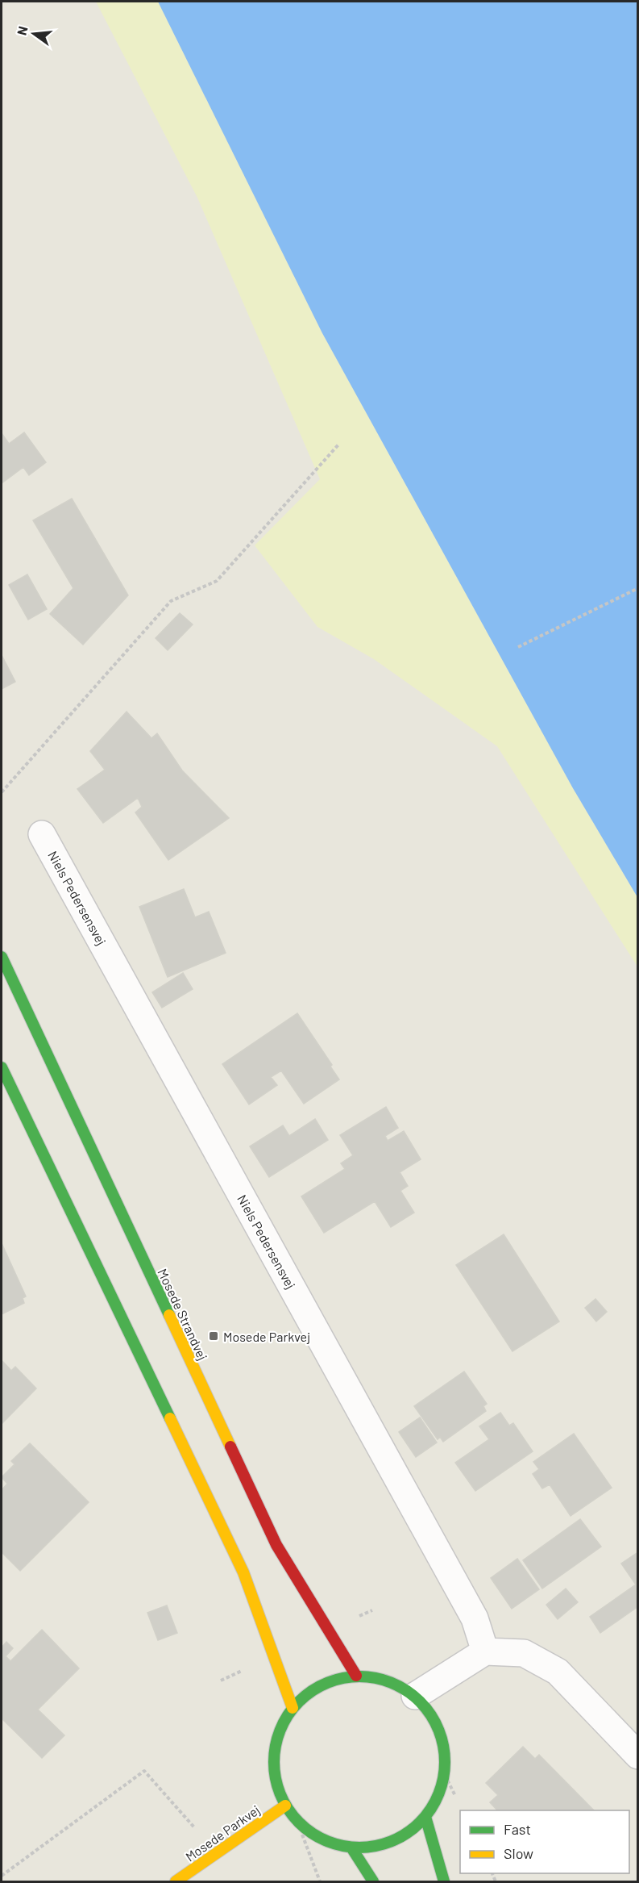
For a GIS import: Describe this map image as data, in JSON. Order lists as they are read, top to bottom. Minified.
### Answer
{"streets":{"main road":["Mosede Strandvej","Mosede Parkvej"],"street":["Niels Pedersensvej"]},"crossings":[["Mosede Strandvej","Mosede Parkvej"]],"places":{"transit":["Mosede Parkvej"]},"legend":["Fast","Slow"],"north":"left"}
